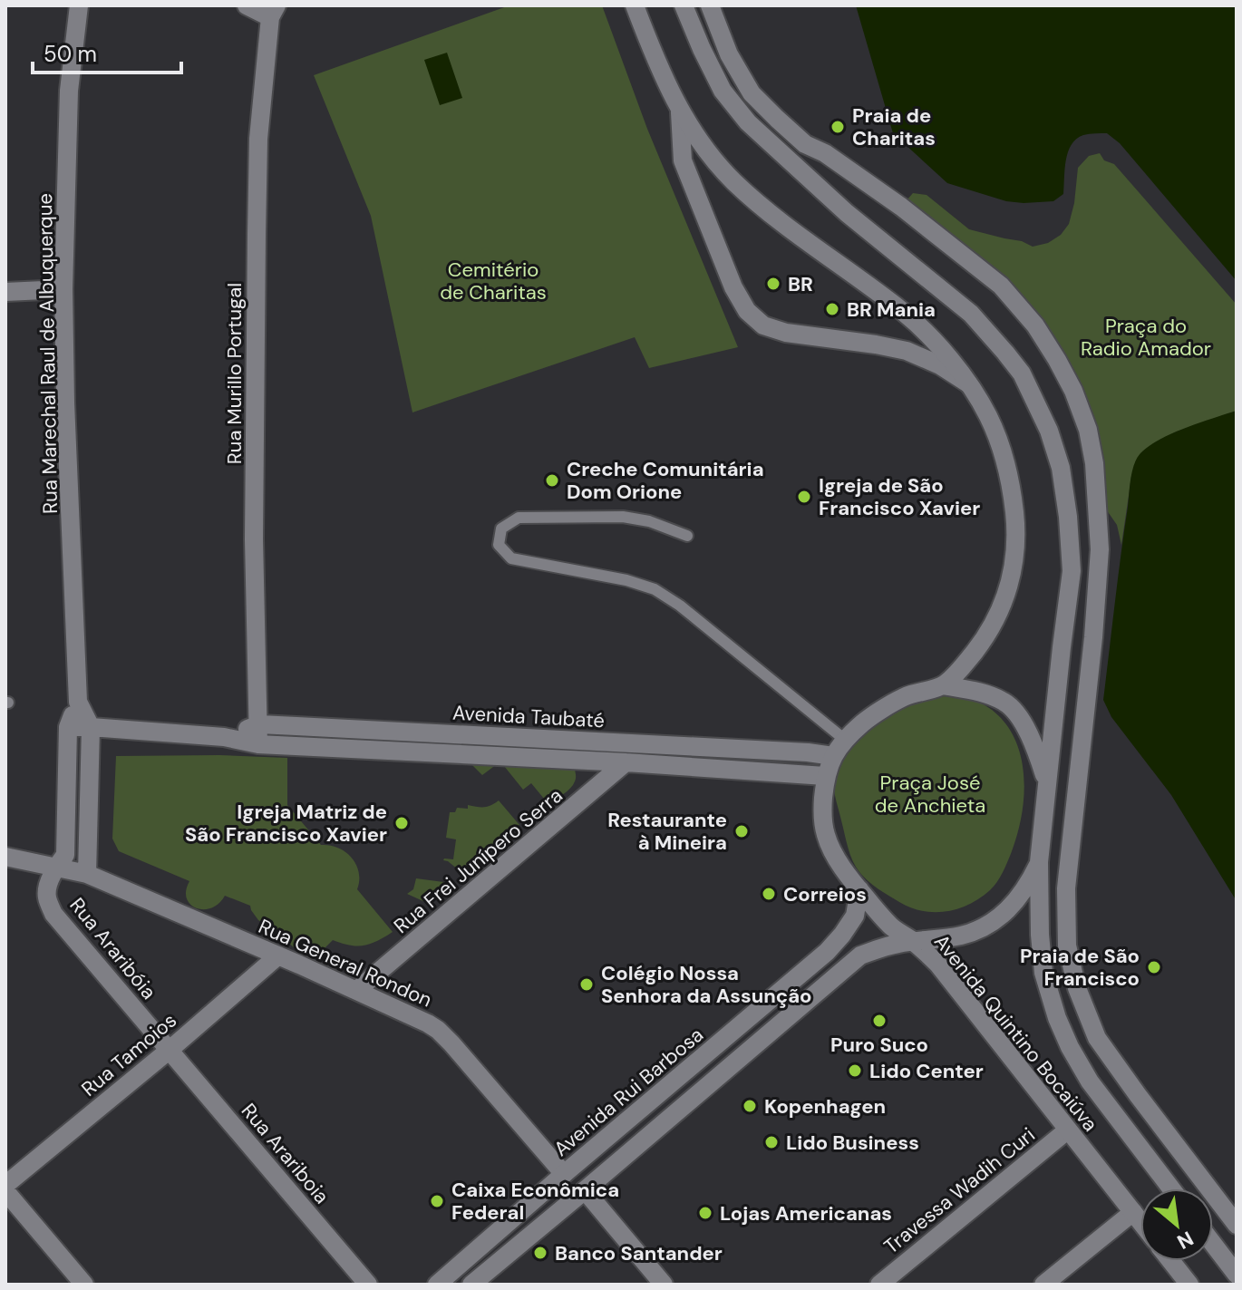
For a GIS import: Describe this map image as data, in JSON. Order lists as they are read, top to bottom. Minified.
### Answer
{"streets":{"street":["Rua Marechal Raul de Albuquerque","Rua Murillo Portugal","Avenida Taubaté","Rua Frei Junípero Serra","Rua Araribóia","Rua General Rondon","Avenida Quintino Bocaiúva","Rua Tamoios","Avenida Rui Barbosa","Rua Arariboia","Travessa Wadih Curi"]},"crossings":[["Rua Marechal Raul de Albuquerque","Avenida Taubaté"],["Rua Marechal Raul de Albuquerque","Rua Araribóia"],["Rua Marechal Raul de Albuquerque","Rua General Rondon"],["Rua Murillo Portugal","Avenida Taubaté"],["Avenida Taubaté","Rua Frei Junípero Serra"],["Avenida Taubaté","Avenida Quintino Bocaiúva"],["Avenida Taubaté","Avenida Rui Barbosa"],["Rua Frei Junípero Serra","Rua General Rondon"],["Rua Araribóia","Rua General Rondon"],["Rua Araribóia","Rua Tamoios"],["Rua Araribóia","Rua Arariboia"],["Rua General Rondon","Rua Tamoios"],["Rua General Rondon","Avenida Rui Barbosa"],["Avenida Quintino Bocaiúva","Avenida Rui Barbosa"],["Avenida Quintino Bocaiúva","Travessa Wadih Curi"],["Rua Tamoios","Rua Arariboia"]],"parks":["Cemitério de Charitas","Praça do Radio Amador","Praça José de Anchieta"],"places":["Praia de Charitas","BR","BR Mania","Creche Comunitária Dom Orione","Igreja de São Francisco Xavier","Igreja Matriz de São Francisco Xavier","Restaurante à Mineira","Correios","Praia de São Francisco","Colégio Nossa Senhora da Assunção","Puro Suco","Lido Center","Kopenhagen","Lido Business","Caixa Econômica Federal","Lojas Americanas","Banco Santander"],"scale_bar":"50 m","north":"bottom right"}
